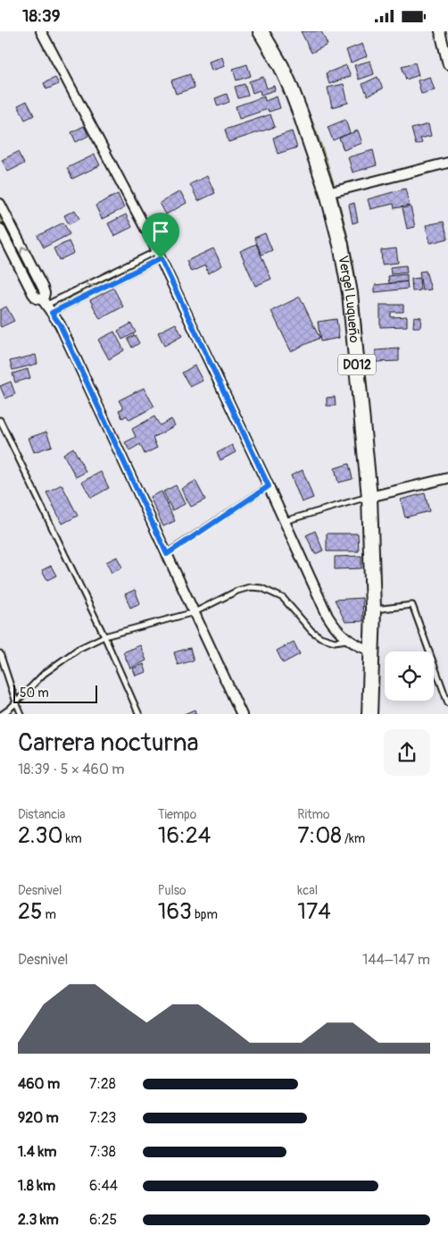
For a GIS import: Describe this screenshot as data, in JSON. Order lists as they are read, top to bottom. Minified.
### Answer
{"streets":{"main road":["Vergel Luqueño","D012"]},"scale_bar":"50 m","page":{"status":"18:39","scale":"50 m","heading":["Carrera nocturna","18:39 · 5 × 460 m"],"stats":[["Distancia","2.30 km"],["Tiempo","16:24"],["Ritmo","7:08 /km"],["Desnivel","25 m"],["Pulso","163 bpm"],["kcal","174"]],"chart":["Desnivel","144–147 m"],"list":[{"name":"460 m","note":"7:28"},{"name":"920 m","note":"7:23"},{"name":"1.4 km","note":"7:38"},{"name":"1.8 km","note":"6:44"},{"name":"2.3 km","note":"6:25"}]}}
